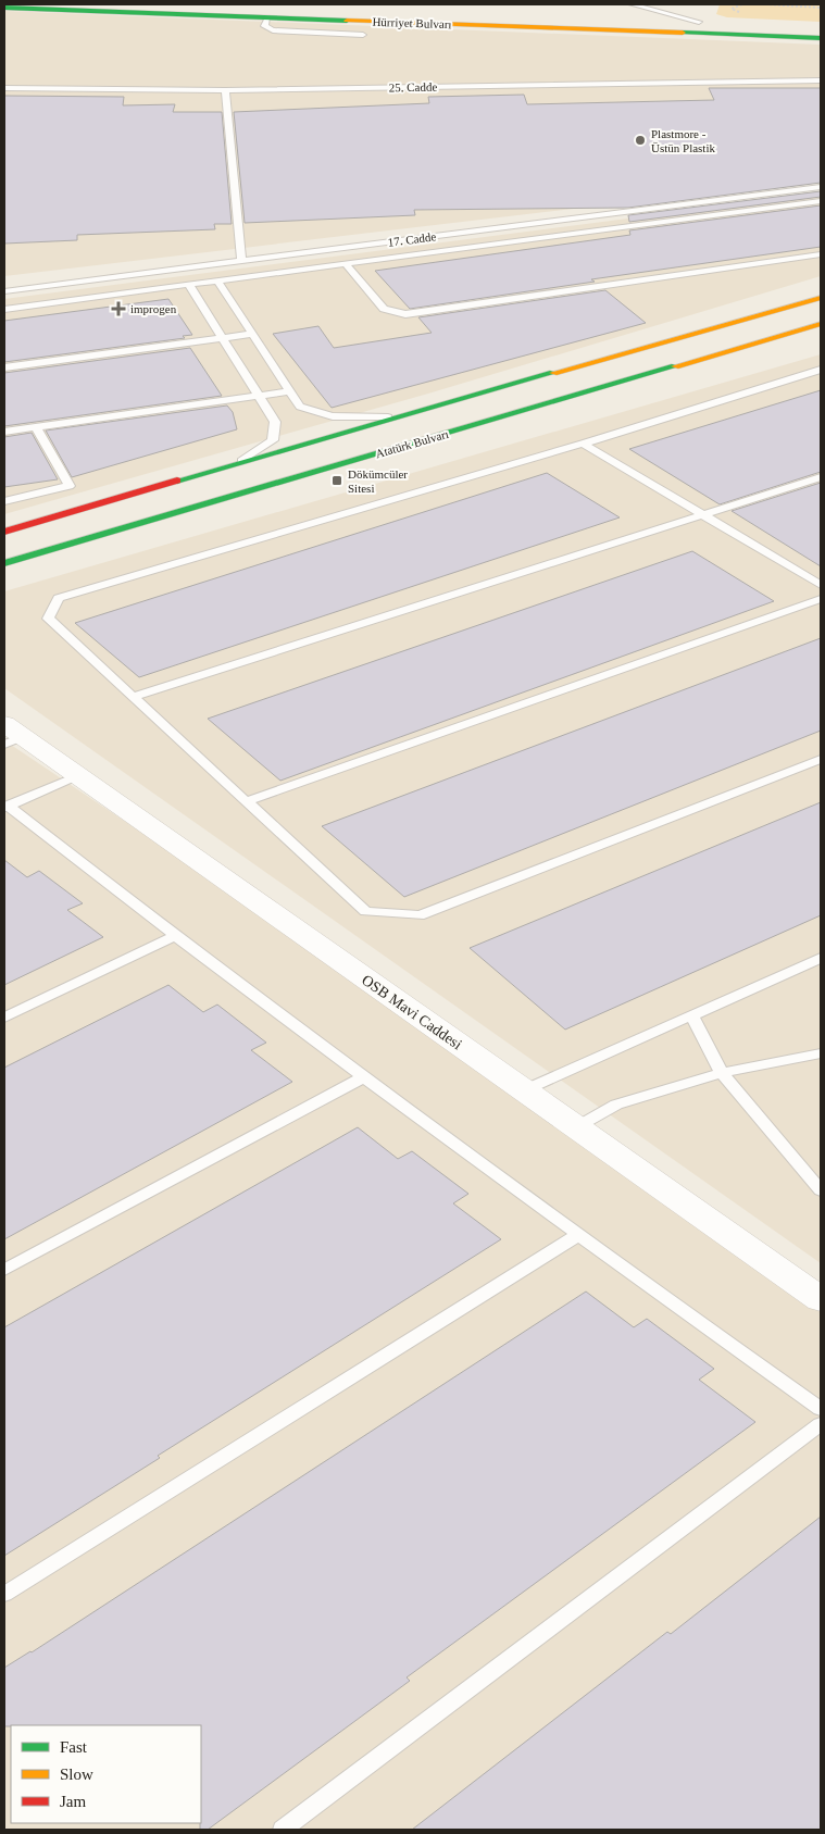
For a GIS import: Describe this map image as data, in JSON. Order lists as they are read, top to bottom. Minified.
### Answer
{"streets":{"main road":["Hürriyet Bulvarı","Atatürk Bulvarı"],"street":["OSB Mavi Caddesi"],"lane":["25. Cadde","17. Cadde"]},"places":{"other":["Plastmore - Üstün Plastik"],"health":["improgen"],"transit":["Dökümcüler Sitesi"]},"legend":["Fast","Slow","Jam"]}
